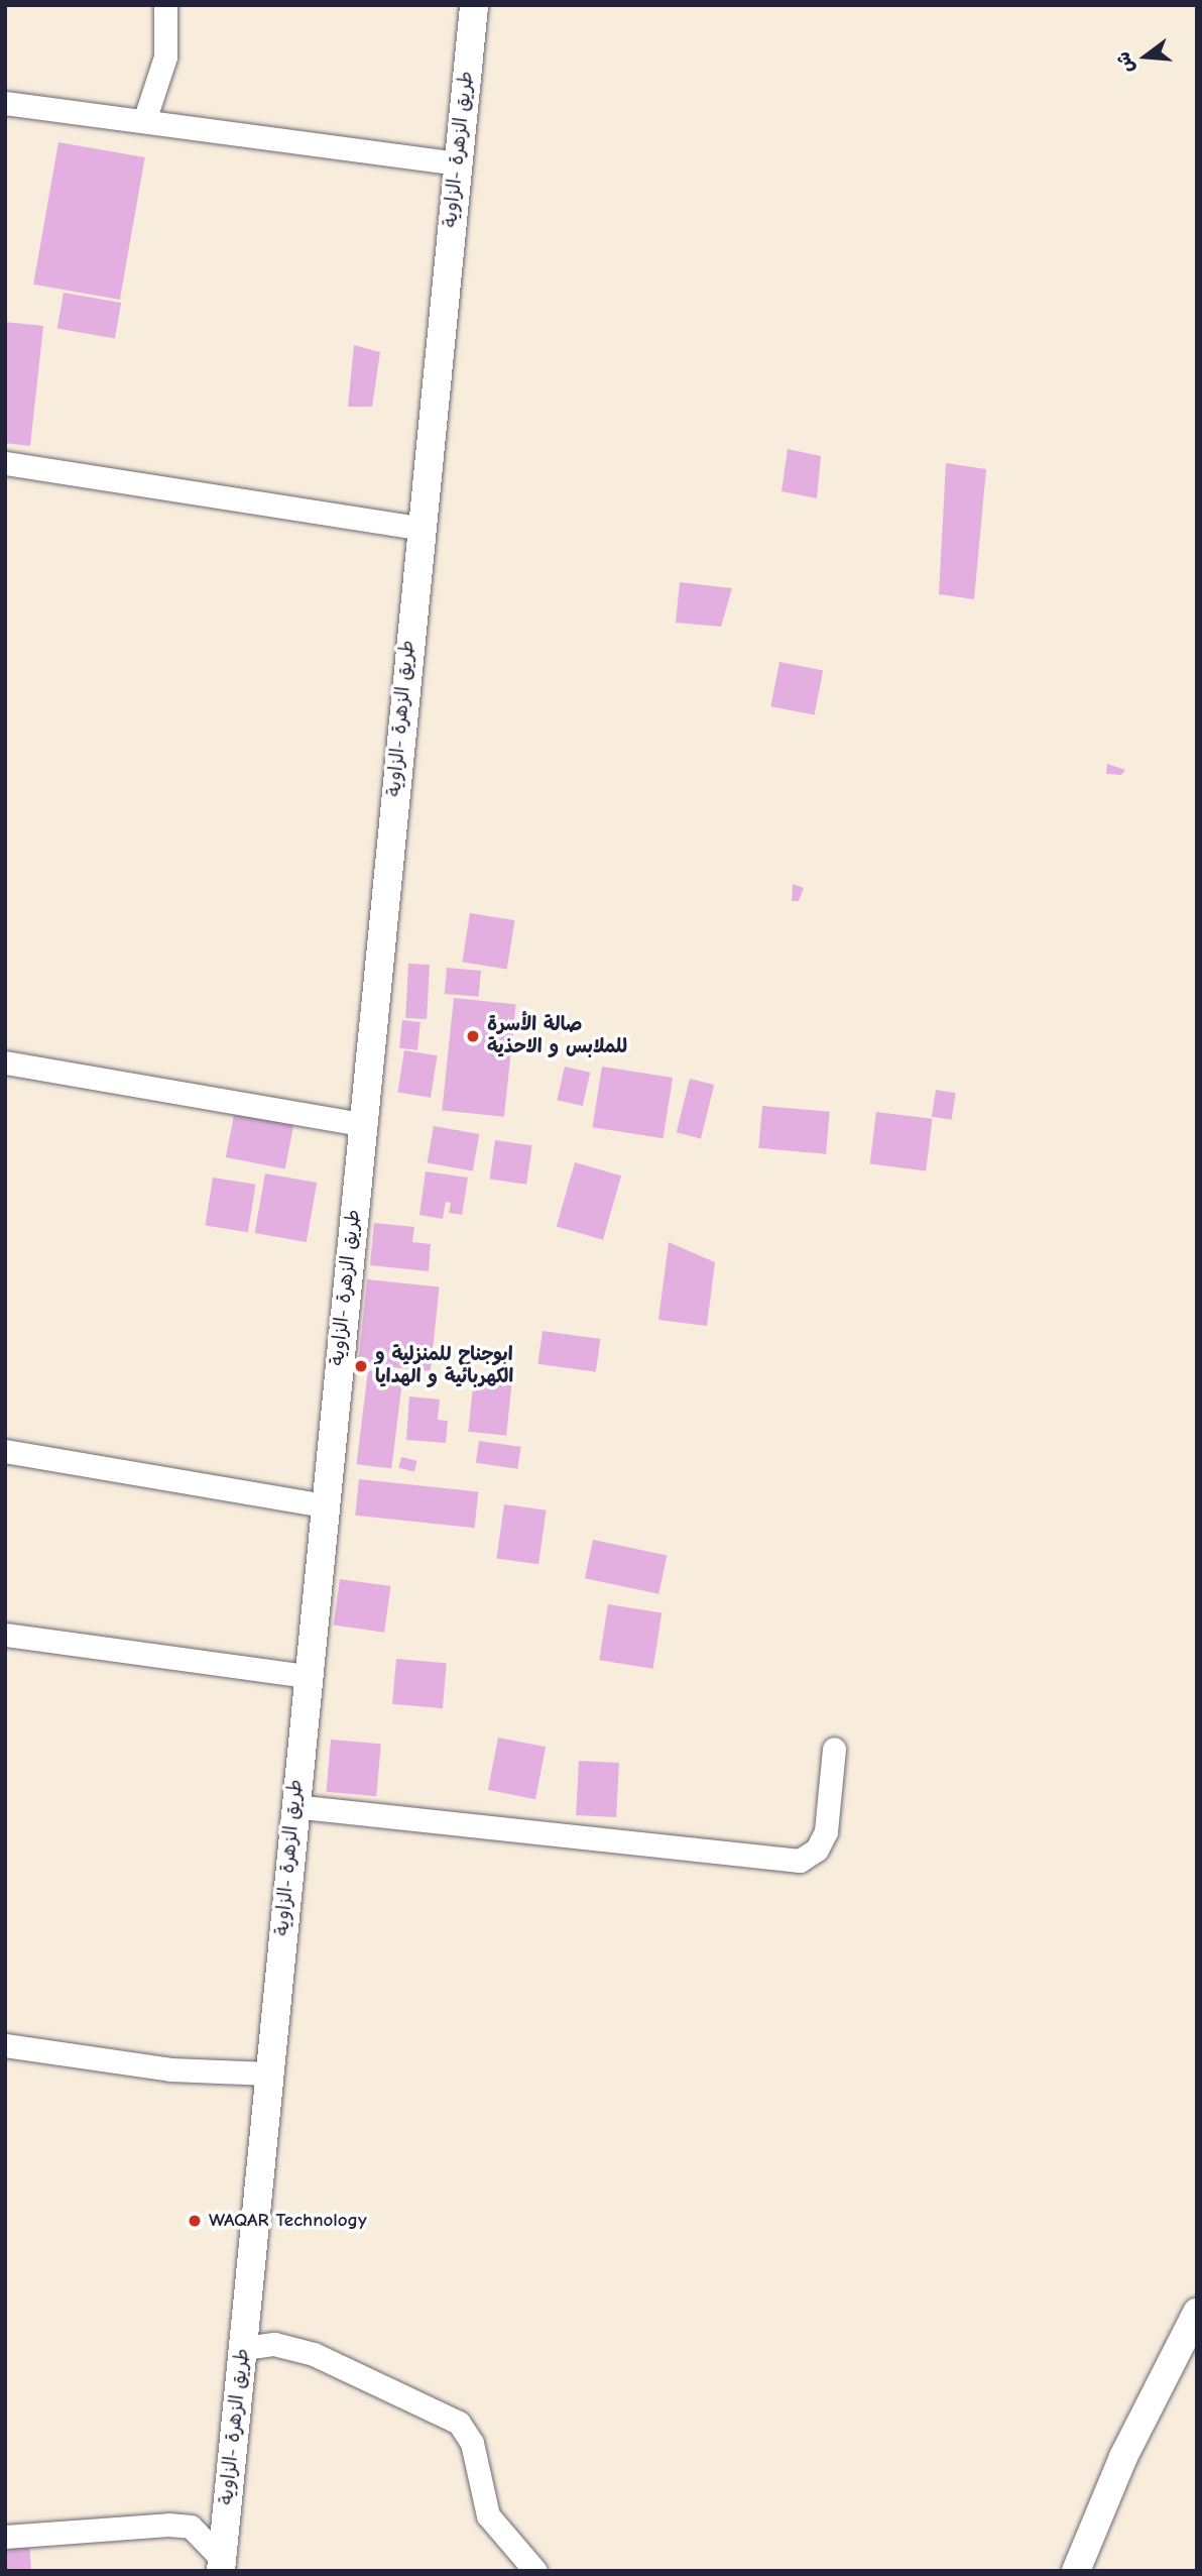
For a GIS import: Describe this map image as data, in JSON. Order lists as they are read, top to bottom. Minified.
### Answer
{"streets":{"main road":["طريق الزهرة -الزاوية"]},"places":["صالة الأسرة للملابس و الاحذية","ابوجناح للمنزلية و الكهربائية و الهدايا","WAQAR Technology"],"north":"left"}
